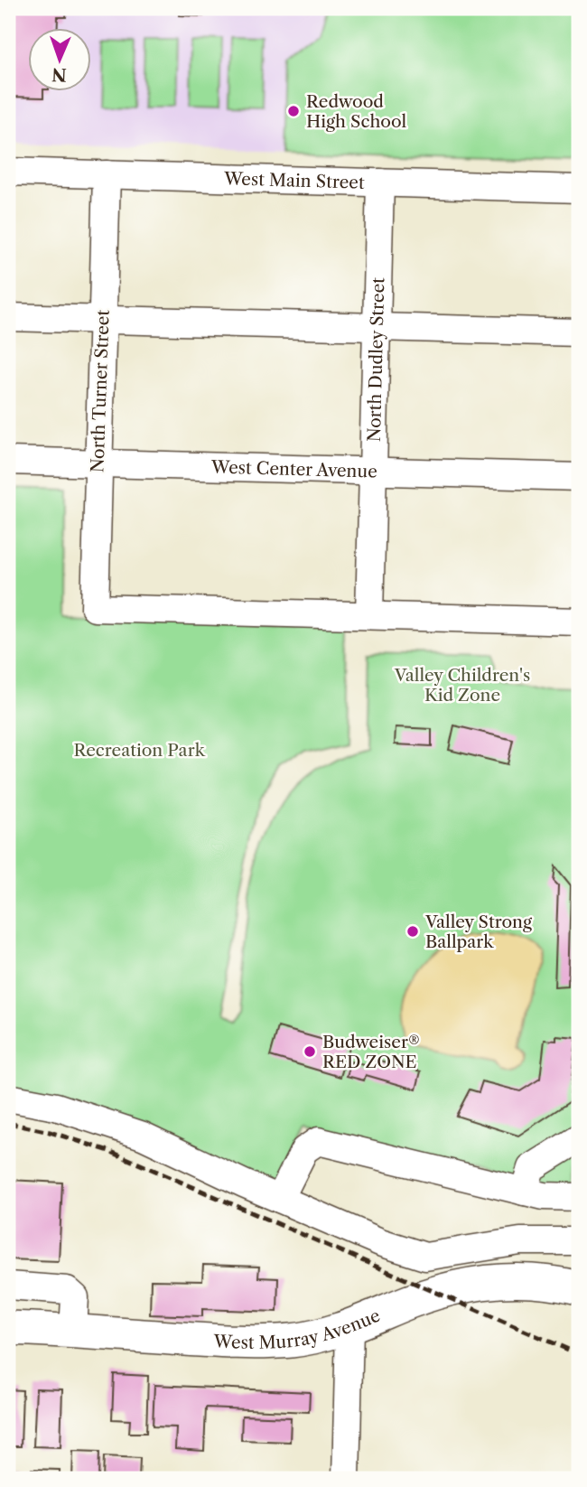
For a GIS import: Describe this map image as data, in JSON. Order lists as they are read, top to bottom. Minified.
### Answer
{"streets":{"main road":["West Murray Avenue"],"street":["West Main Street","North Dudley Street","North Turner Street","West Center Avenue"]},"crossings":[["West Main Street","North Dudley Street"],["West Main Street","North Turner Street"],["North Dudley Street","North Turner Street"],["North Dudley Street","West Center Avenue"],["North Turner Street","West Center Avenue"]],"parks":["Valley Children's Kid Zone","Recreation Park"],"places":["Redwood High School","Valley Strong Ballpark","Budweiser® RED ZONE"],"north":"bottom"}
